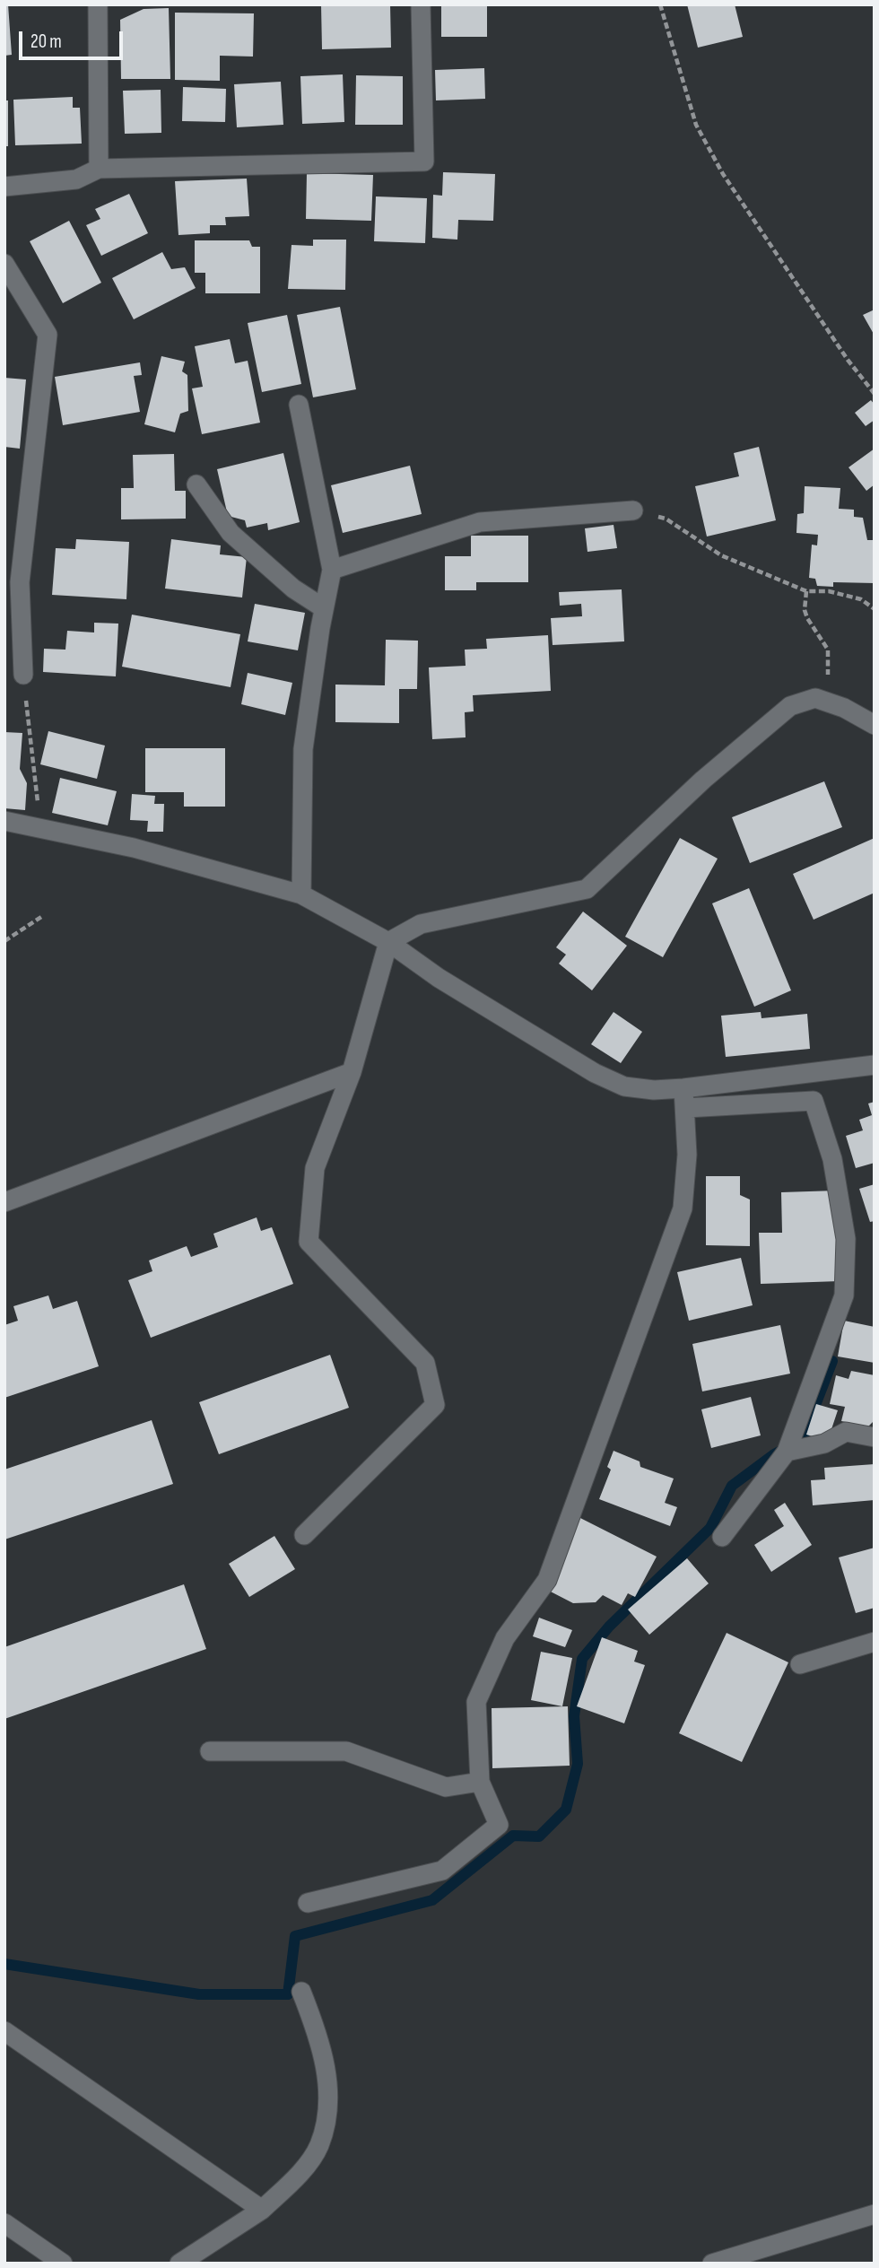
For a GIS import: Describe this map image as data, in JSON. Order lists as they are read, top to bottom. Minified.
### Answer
{"scale_bar":"20 m"}
